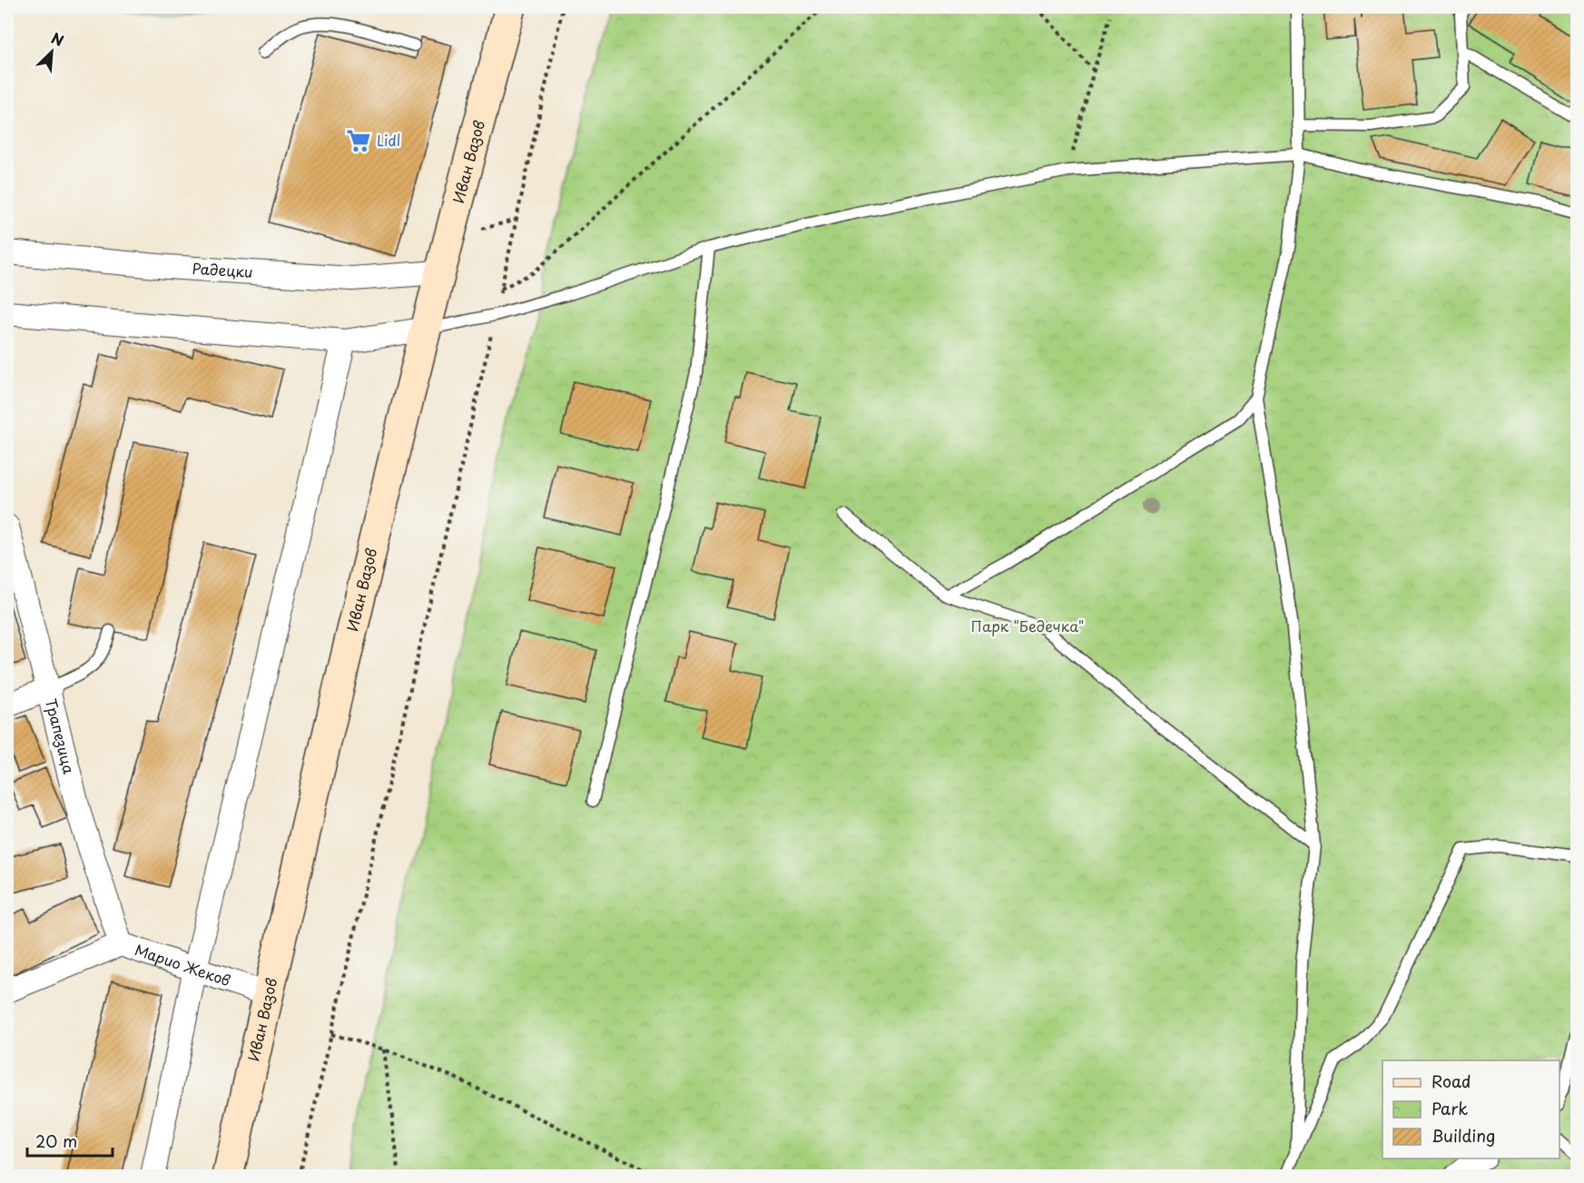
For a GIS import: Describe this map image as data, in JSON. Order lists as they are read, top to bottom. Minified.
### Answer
{"streets":{"main road":["Иван Вазов"],"street":["Радецки","Трапезица","Марио Жеков"]},"crossings":[["Иван Вазов","Радецки"],["Иван Вазов","Марио Жеков"],["Трапезица","Марио Жеков"]],"parks":["Парк \"Бедечка\""],"places":{"supermarket":["Lidl"]},"legend":["Road","Park","Building"],"scale_bar":"20 m","north":"top right"}
